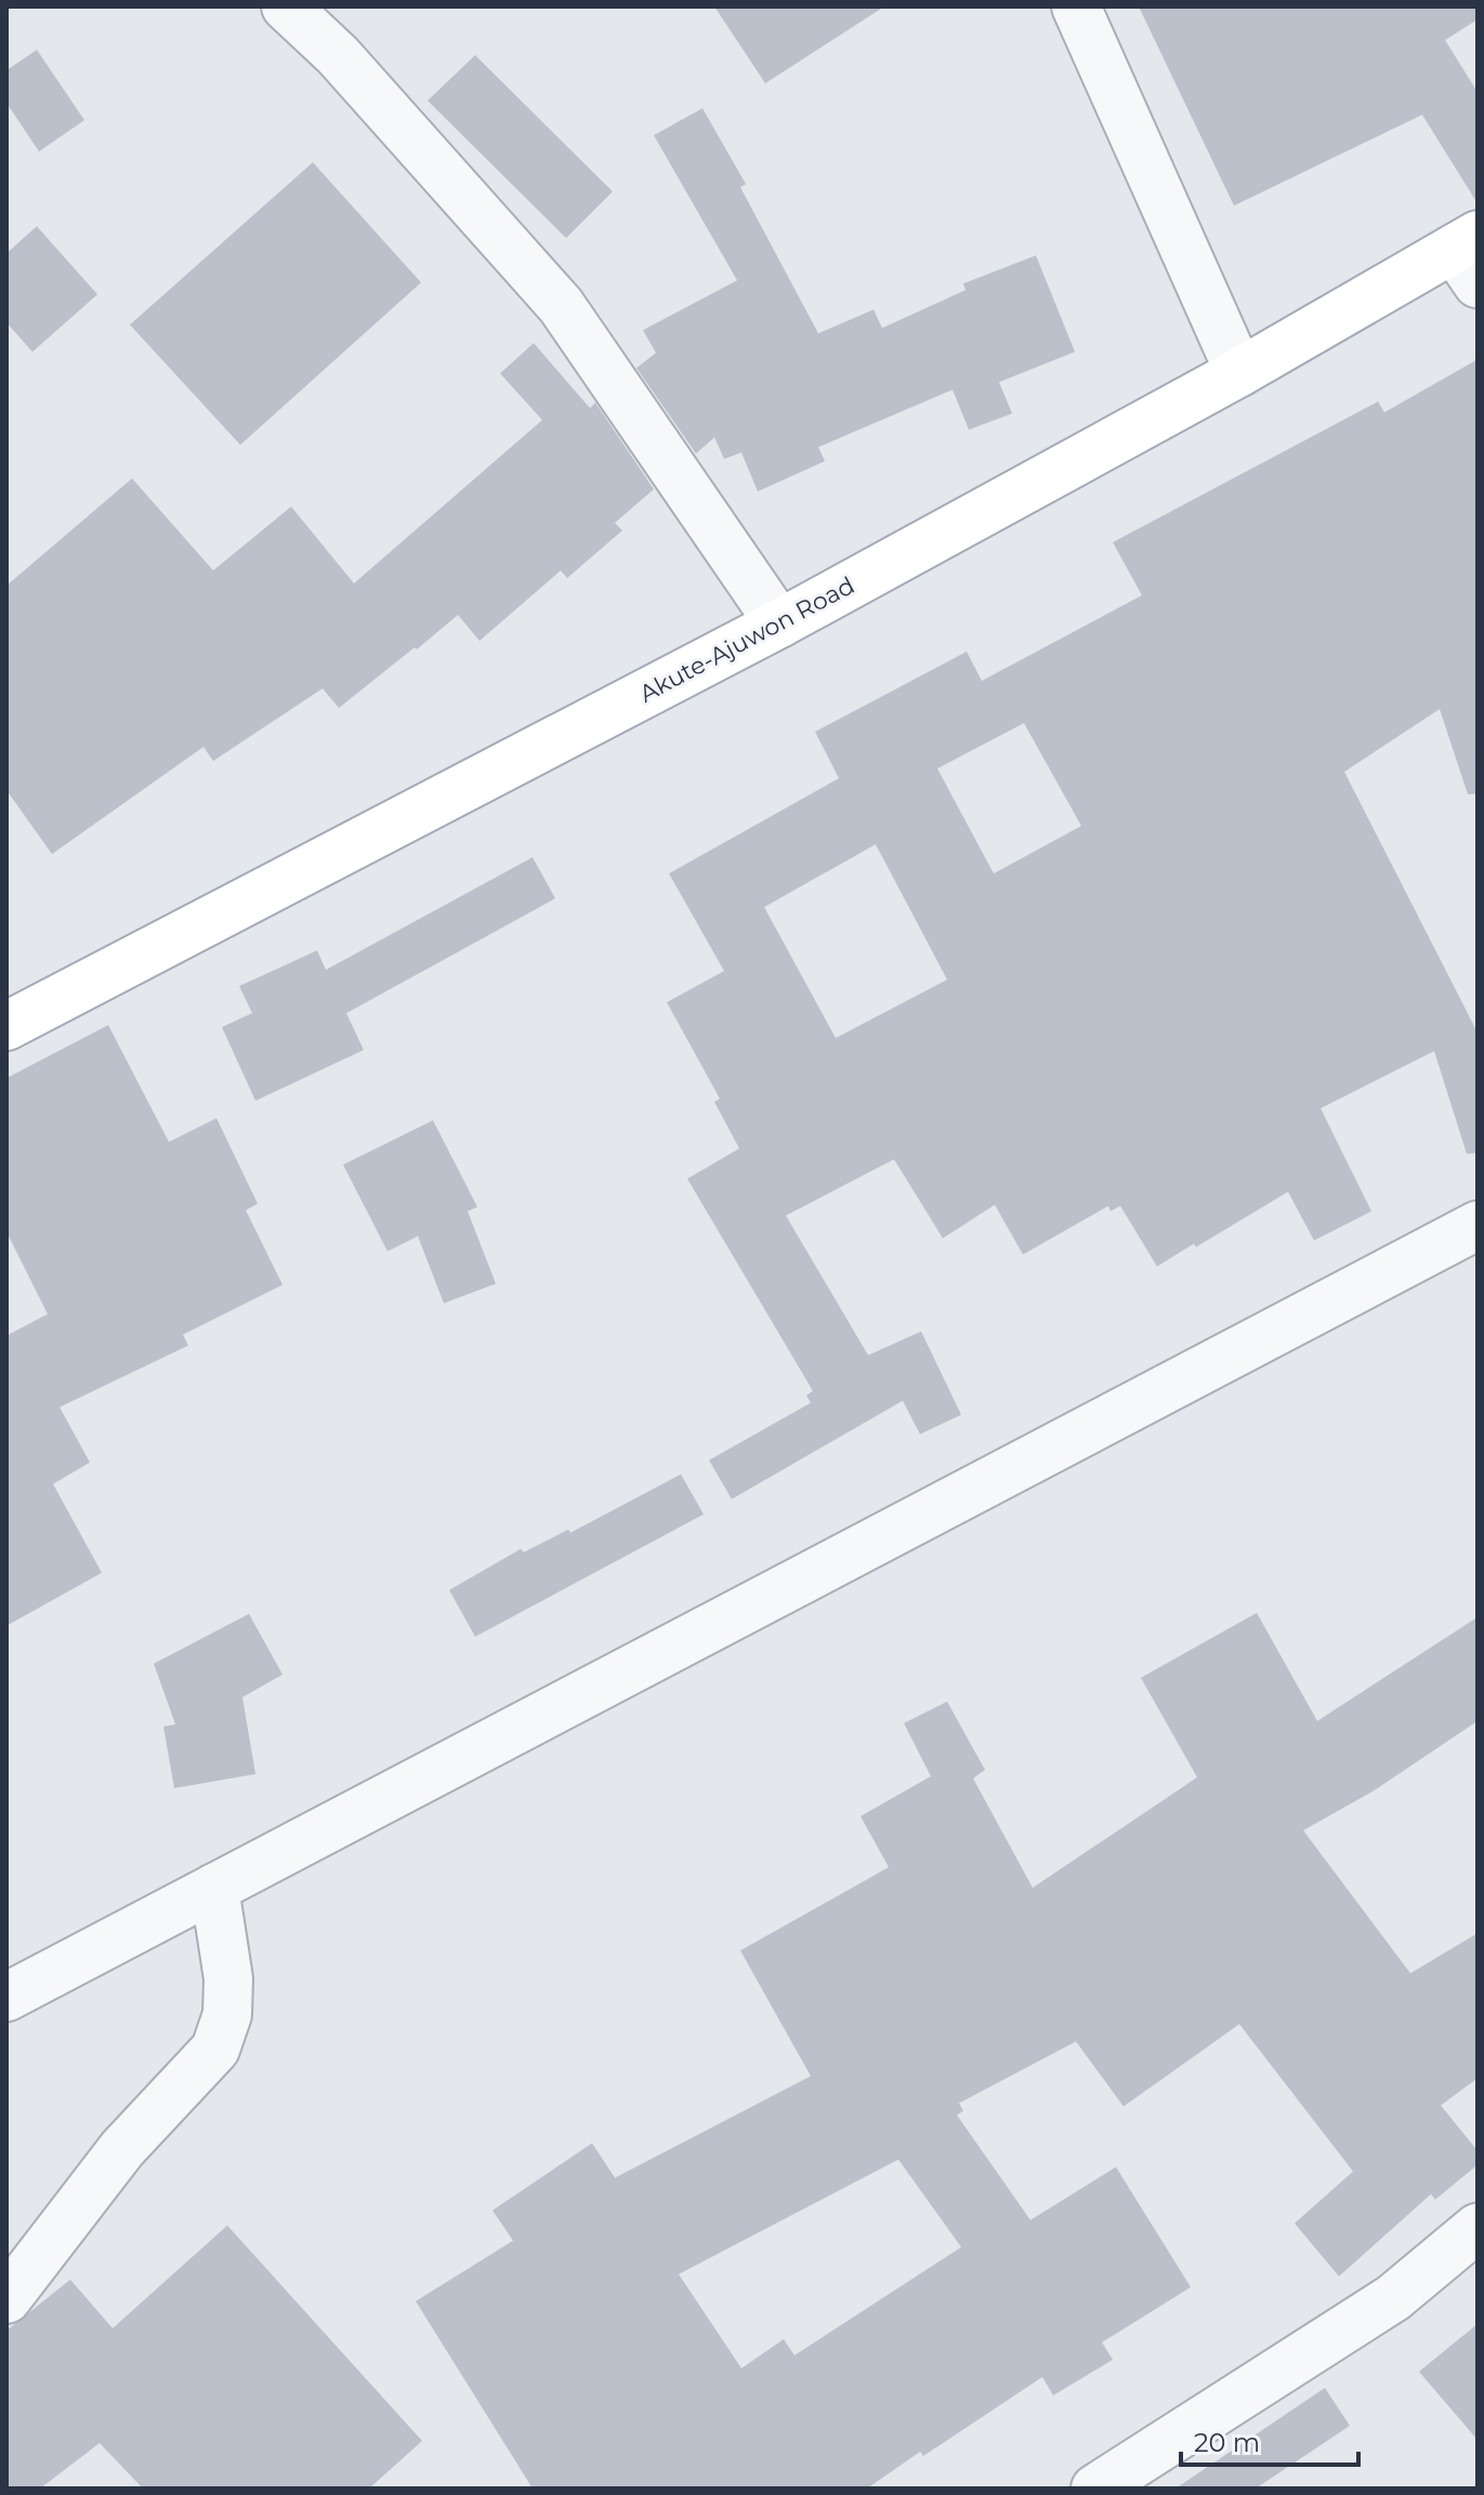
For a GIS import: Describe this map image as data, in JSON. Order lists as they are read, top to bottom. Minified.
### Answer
{"streets":{"main road":["Akute-Ajuwon Road"]},"scale_bar":"20 m"}
